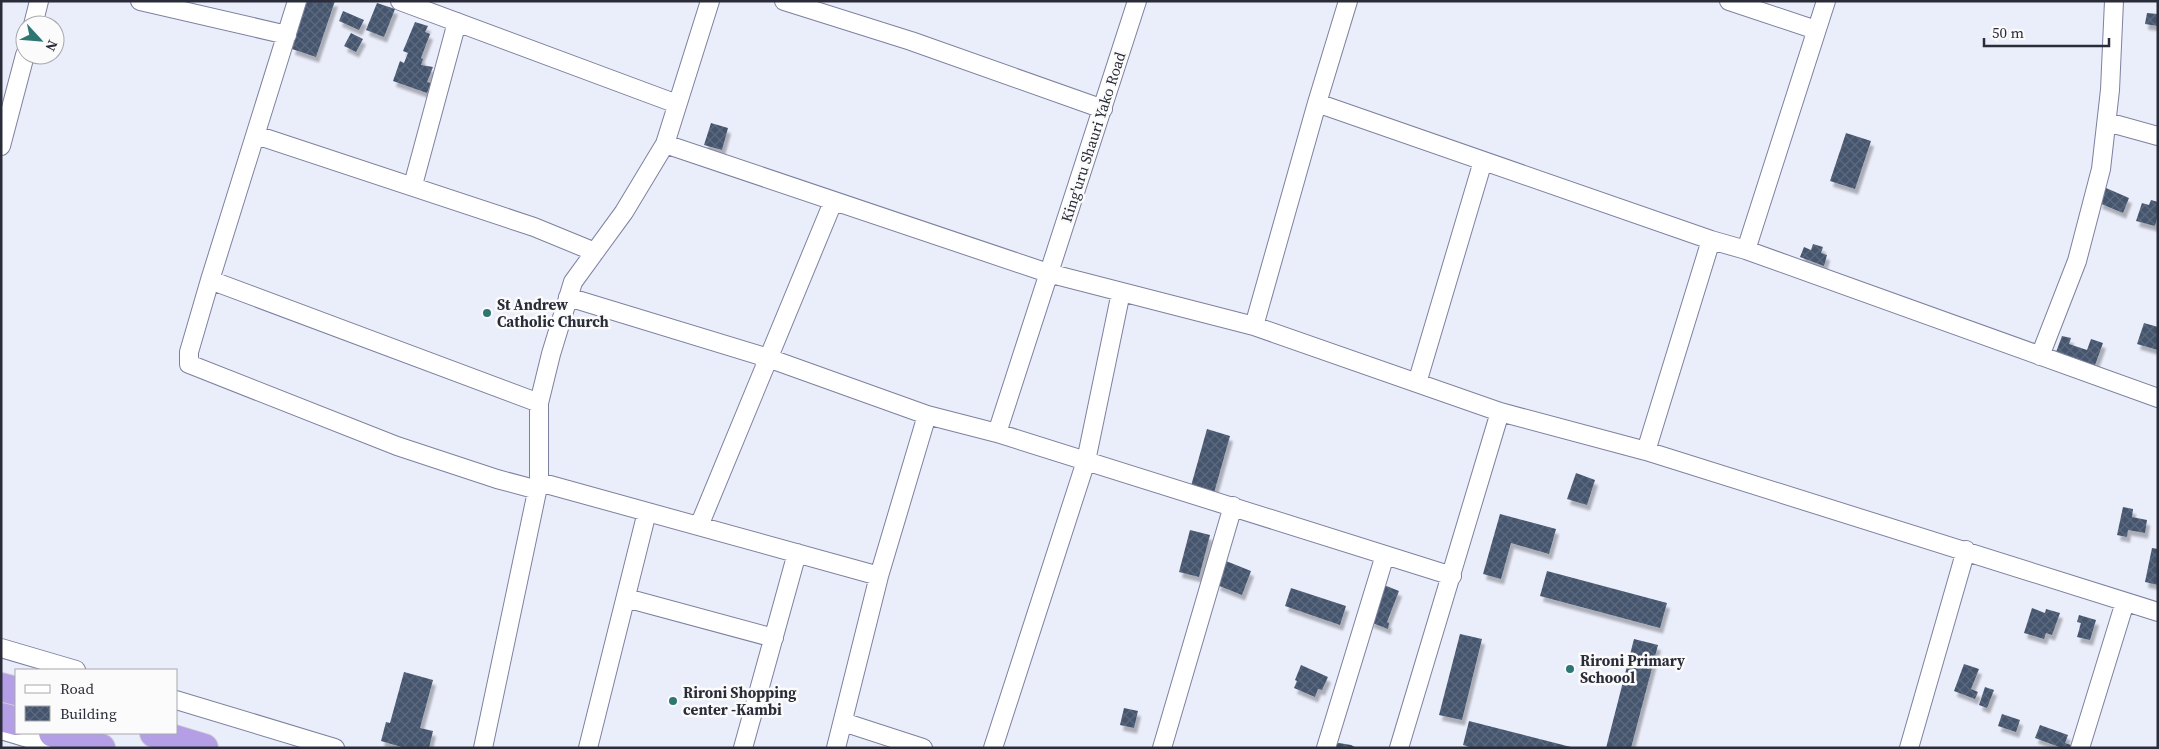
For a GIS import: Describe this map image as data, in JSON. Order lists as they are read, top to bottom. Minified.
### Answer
{"streets":{"street":["King'uru Shauri Yako Road"]},"places":["St Andrew Catholic Church","Rironi Primary Schoool","Rironi Shopping center -Kambi"],"legend":["Road","Building"],"scale_bar":"50 m","north":"bottom right"}
